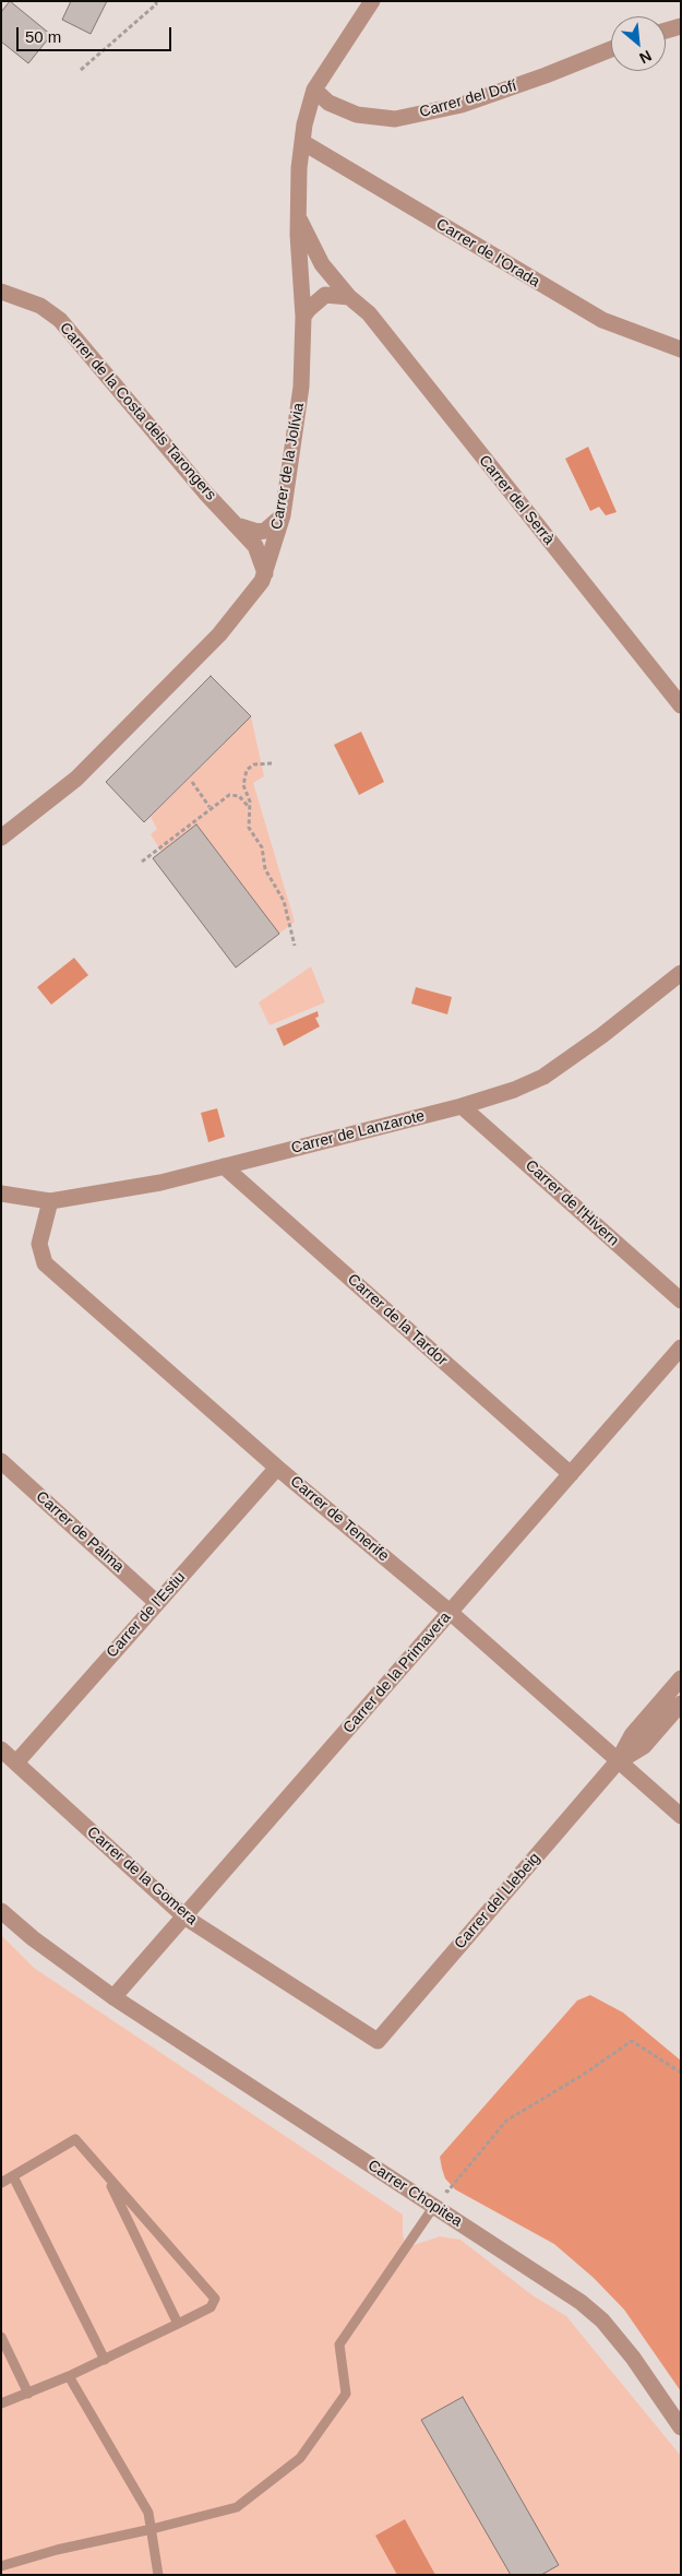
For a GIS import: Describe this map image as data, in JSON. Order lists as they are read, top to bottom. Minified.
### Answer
{"streets":{"street":["Carrer del Dofí","Carrer de l'Orada","Carrer de la Costa dels Tarongers","Carrer de la Jolívia","Carrer del Serrà","Carrer de Lanzarote","Carrer de l'Hivern","Carrer de la Tardor","Carrer de Tenerife","Carrer de Palma","Carrer de l'Estiu","Carrer de la Primavera","Carrer de la Gomera","Carrer del Llebeig","Carrer Chopitea"]},"crossings":[["Carrer del Dofí","Carrer de la Jolívia"],["Carrer de l'Orada","Carrer de la Jolívia"],["Carrer de la Costa dels Tarongers","Carrer de la Jolívia"],["Carrer de la Jolívia","Carrer del Serrà"],["Carrer de Lanzarote","Carrer de l'Hivern"],["Carrer de Lanzarote","Carrer de la Tardor"],["Carrer de Lanzarote","Carrer de Tenerife"],["Carrer de la Tardor","Carrer de la Primavera"],["Carrer de Tenerife","Carrer de l'Estiu"],["Carrer de Tenerife","Carrer de la Primavera"],["Carrer de Tenerife","Carrer del Llebeig"],["Carrer de Palma","Carrer de l'Estiu"],["Carrer de l'Estiu","Carrer de la Gomera"],["Carrer de la Primavera","Carrer de la Gomera"],["Carrer de la Primavera","Carrer Chopitea"],["Carrer de la Gomera","Carrer del Llebeig"]],"scale_bar":"50 m","north":"bottom right"}
